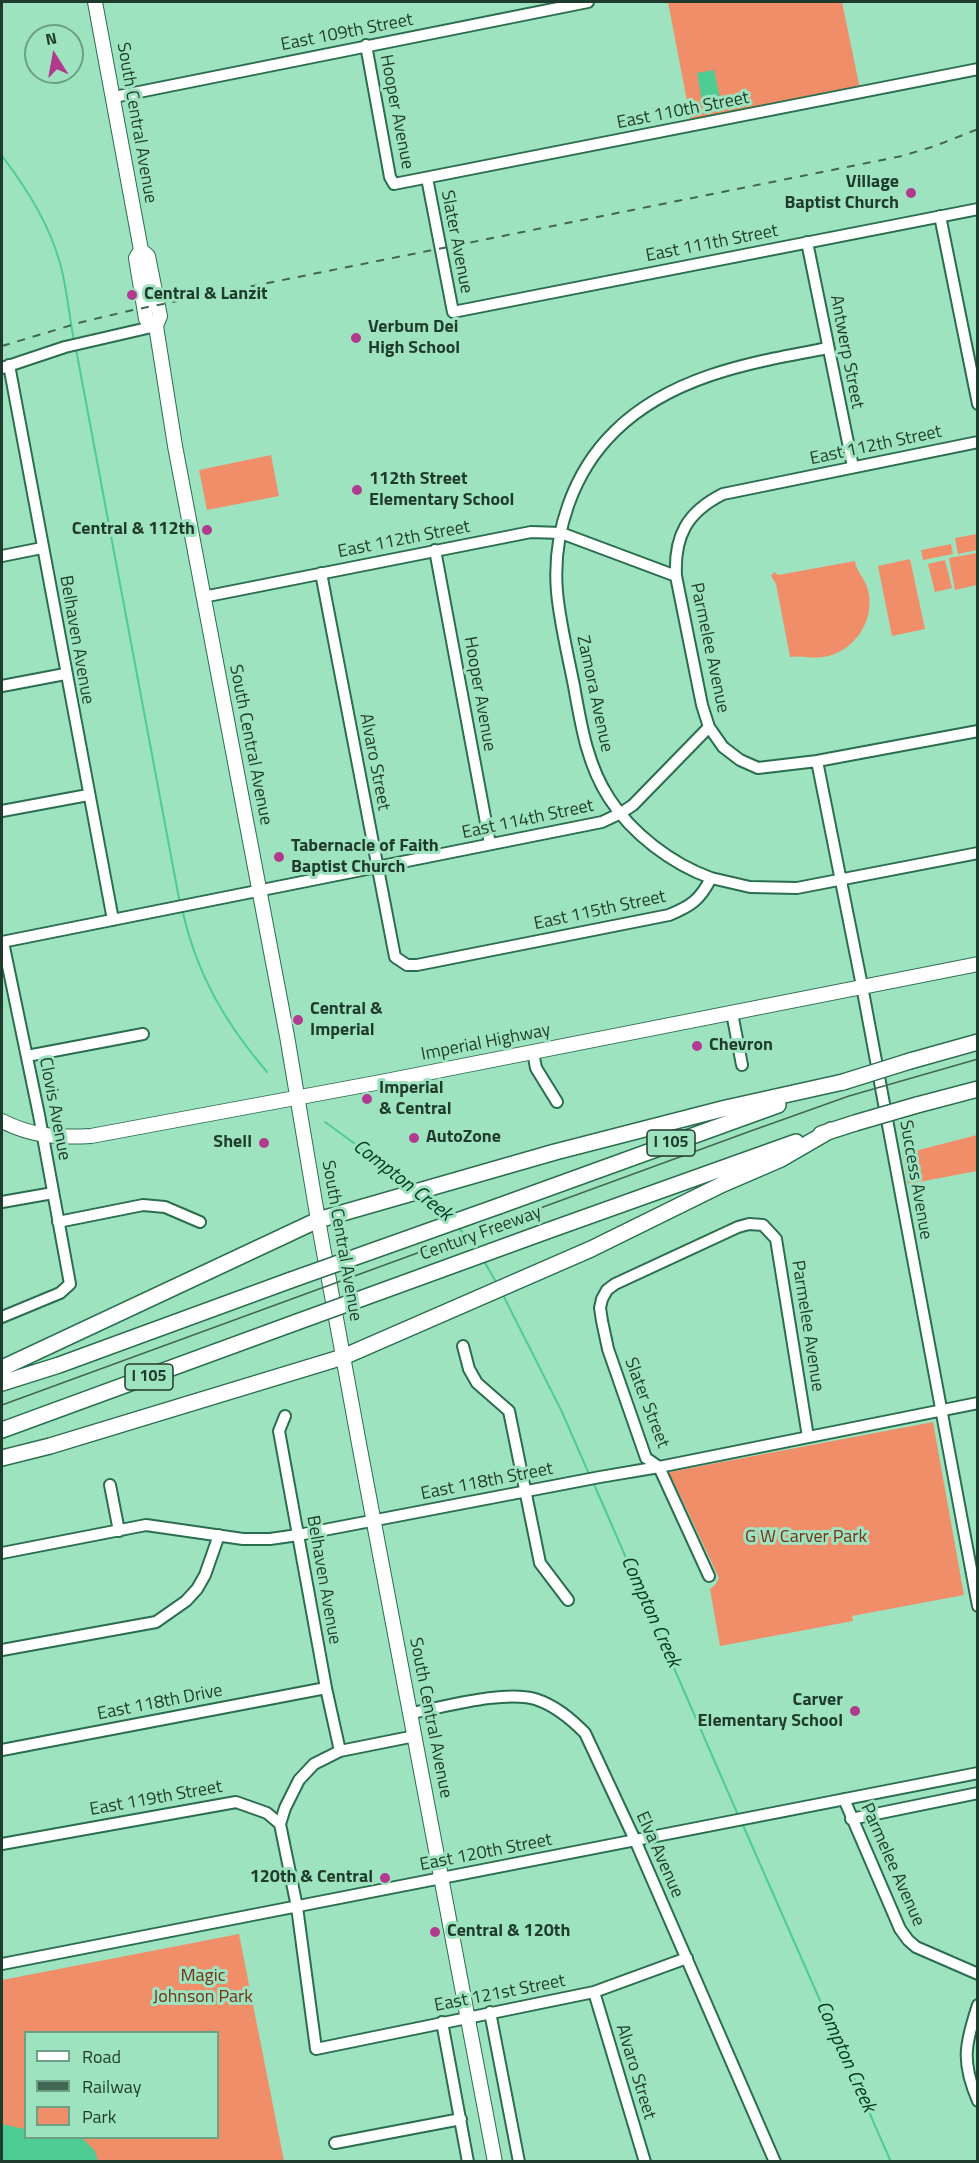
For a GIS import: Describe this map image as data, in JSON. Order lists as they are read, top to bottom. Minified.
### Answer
{"streets":{"highway":["I 105","Century Freeway"],"main road":["South Central Avenue","Imperial Highway"],"street":["East 109th Street","East 110th Street","Hooper Avenue","Slater Avenue","East 111th Street","Antwerp Street","East 112th Street","Belhaven Avenue","Parmelee Avenue","Zamora Avenue","Alvaro Street","East 114th Street","East 115th Street","Clovis Avenue","Success Avenue","Slater Street","East 118th Street","East 118th Drive","East 119th Street","East 120th Street","Elva Avenue","East 121st Street"]},"crossings":[["East 109th Street","Hooper Avenue"],["East 109th Street","South Central Avenue"],["East 110th Street","Hooper Avenue"],["East 110th Street","Slater Avenue"],["Hooper Avenue","East 112th Street"],["Hooper Avenue","East 114th Street"],["South Central Avenue","East 112th Street"],["South Central Avenue","East 114th Street"],["South Central Avenue","Imperial Highway"],["South Central Avenue","East 118th Street"],["South Central Avenue","East 120th Street"],["South Central Avenue","Elva Avenue"],["South Central Avenue","East 121st Street"],["Slater Avenue","East 111th Street"],["East 111th Street","Antwerp Street"],["Antwerp Street","East 112th Street"],["Antwerp Street","Zamora Avenue"],["East 112th Street","Parmelee Avenue"],["East 112th Street","Zamora Avenue"],["East 112th Street","Alvaro Street"],["Belhaven Avenue","East 114th Street"],["Belhaven Avenue","East 118th Street"],["Belhaven Avenue","East 118th Drive"],["Parmelee Avenue","East 114th Street"],["Parmelee Avenue","Slater Street"],["Parmelee Avenue","East 118th Street"],["Parmelee Avenue","East 120th Street"],["Zamora Avenue","East 114th Street"],["Zamora Avenue","East 115th Street"],["Alvaro Street","East 114th Street"],["Alvaro Street","East 115th Street"],["Alvaro Street","East 121st Street"],["East 114th Street","Clovis Avenue"],["Imperial Highway","Clovis Avenue"],["Imperial Highway","Success Avenue"],["Success Avenue","East 118th Street"],["Slater Street","East 118th Street"],["East 120th Street","Elva Avenue"],["East 120th Street","East 121st Street"],["Elva Avenue","East 121st Street"]],"water":["Compton Creek"],"parks":["G W Carver Park","Magic Johnson Park"],"places":["Village Baptist Church","Central & Lanzit","Verbum Dei High School","112th Street Elementary School","Central & 112th","Tabernacle of Faith Baptist Church","Central & Imperial","Chevron","Imperial & Central","AutoZone","Shell","Carver Elementary School","120th & Central","Central & 120th"],"legend":["Road","Railway","Park"],"north":"top"}
